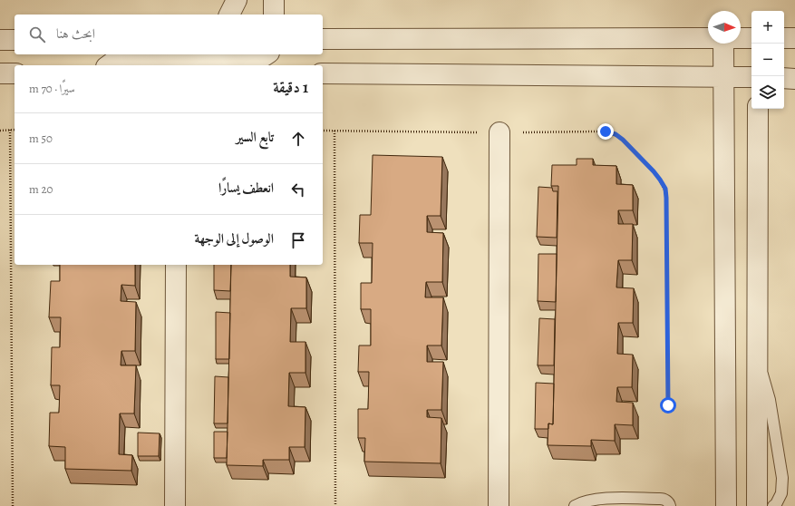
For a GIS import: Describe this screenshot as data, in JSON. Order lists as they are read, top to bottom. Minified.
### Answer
{"north":"right","page":{"map_buttons":["+","−"],"search":"ابحث هنا","heading":["1 دقيقة","سيرًا · 70 m"],"list":[["تابع السير","50 m"],["انعطف يسارًا","20 m"],"الوصول إلى الوجهة"]}}
